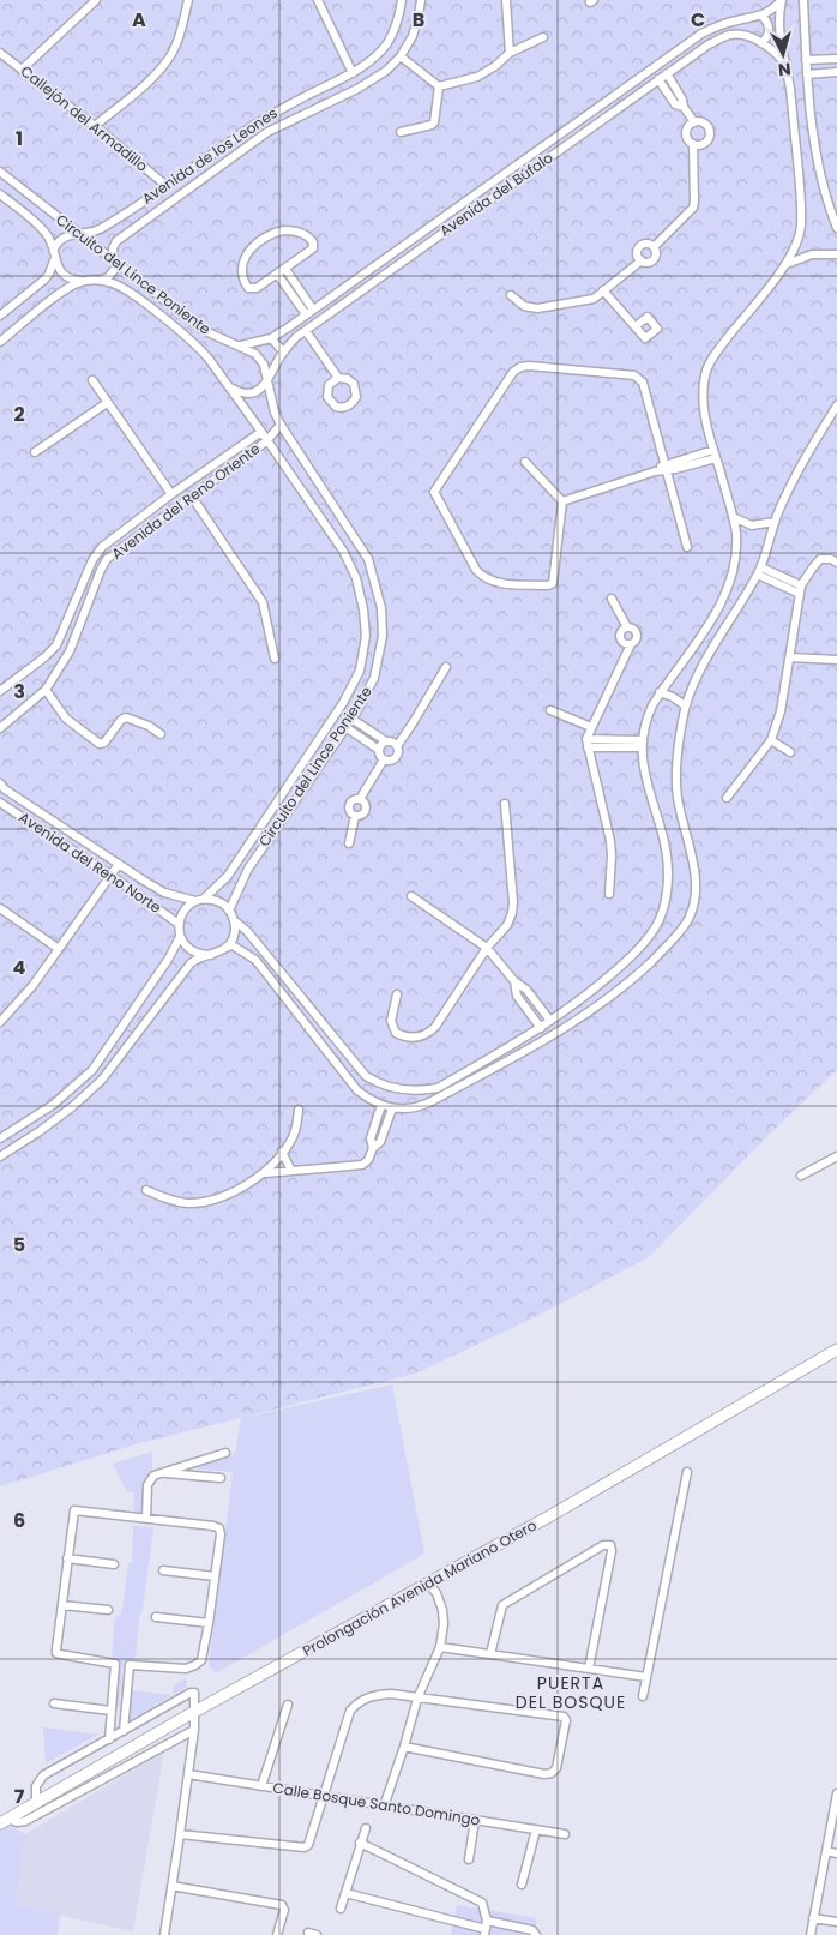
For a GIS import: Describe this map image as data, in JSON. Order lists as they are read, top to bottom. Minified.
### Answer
{"streets":{"street":["Callejón del Armadillo","Avenida de los Leones","Avenida del Búfalo","Circuito del Lince Poniente","Avenida del Reno Oriente","Avenida del Reno Norte","Prolongación Avenida Mariano Otero","Calle Bosque Santo Domingo"]},"crossings":[["Callejón del Armadillo","Avenida de los Leones"],["Avenida de los Leones","Circuito del Lince Poniente"],["Avenida del Búfalo","Circuito del Lince Poniente"],["Circuito del Lince Poniente","Avenida del Reno Oriente"],["Circuito del Lince Poniente","Avenida del Reno Norte"]],"districts":["PUERTA DEL BOSQUE"],"north":"bottom","grid":{"columns":["A","B","C"],"rows":["1","2","3","4","5","6","7"]}}
